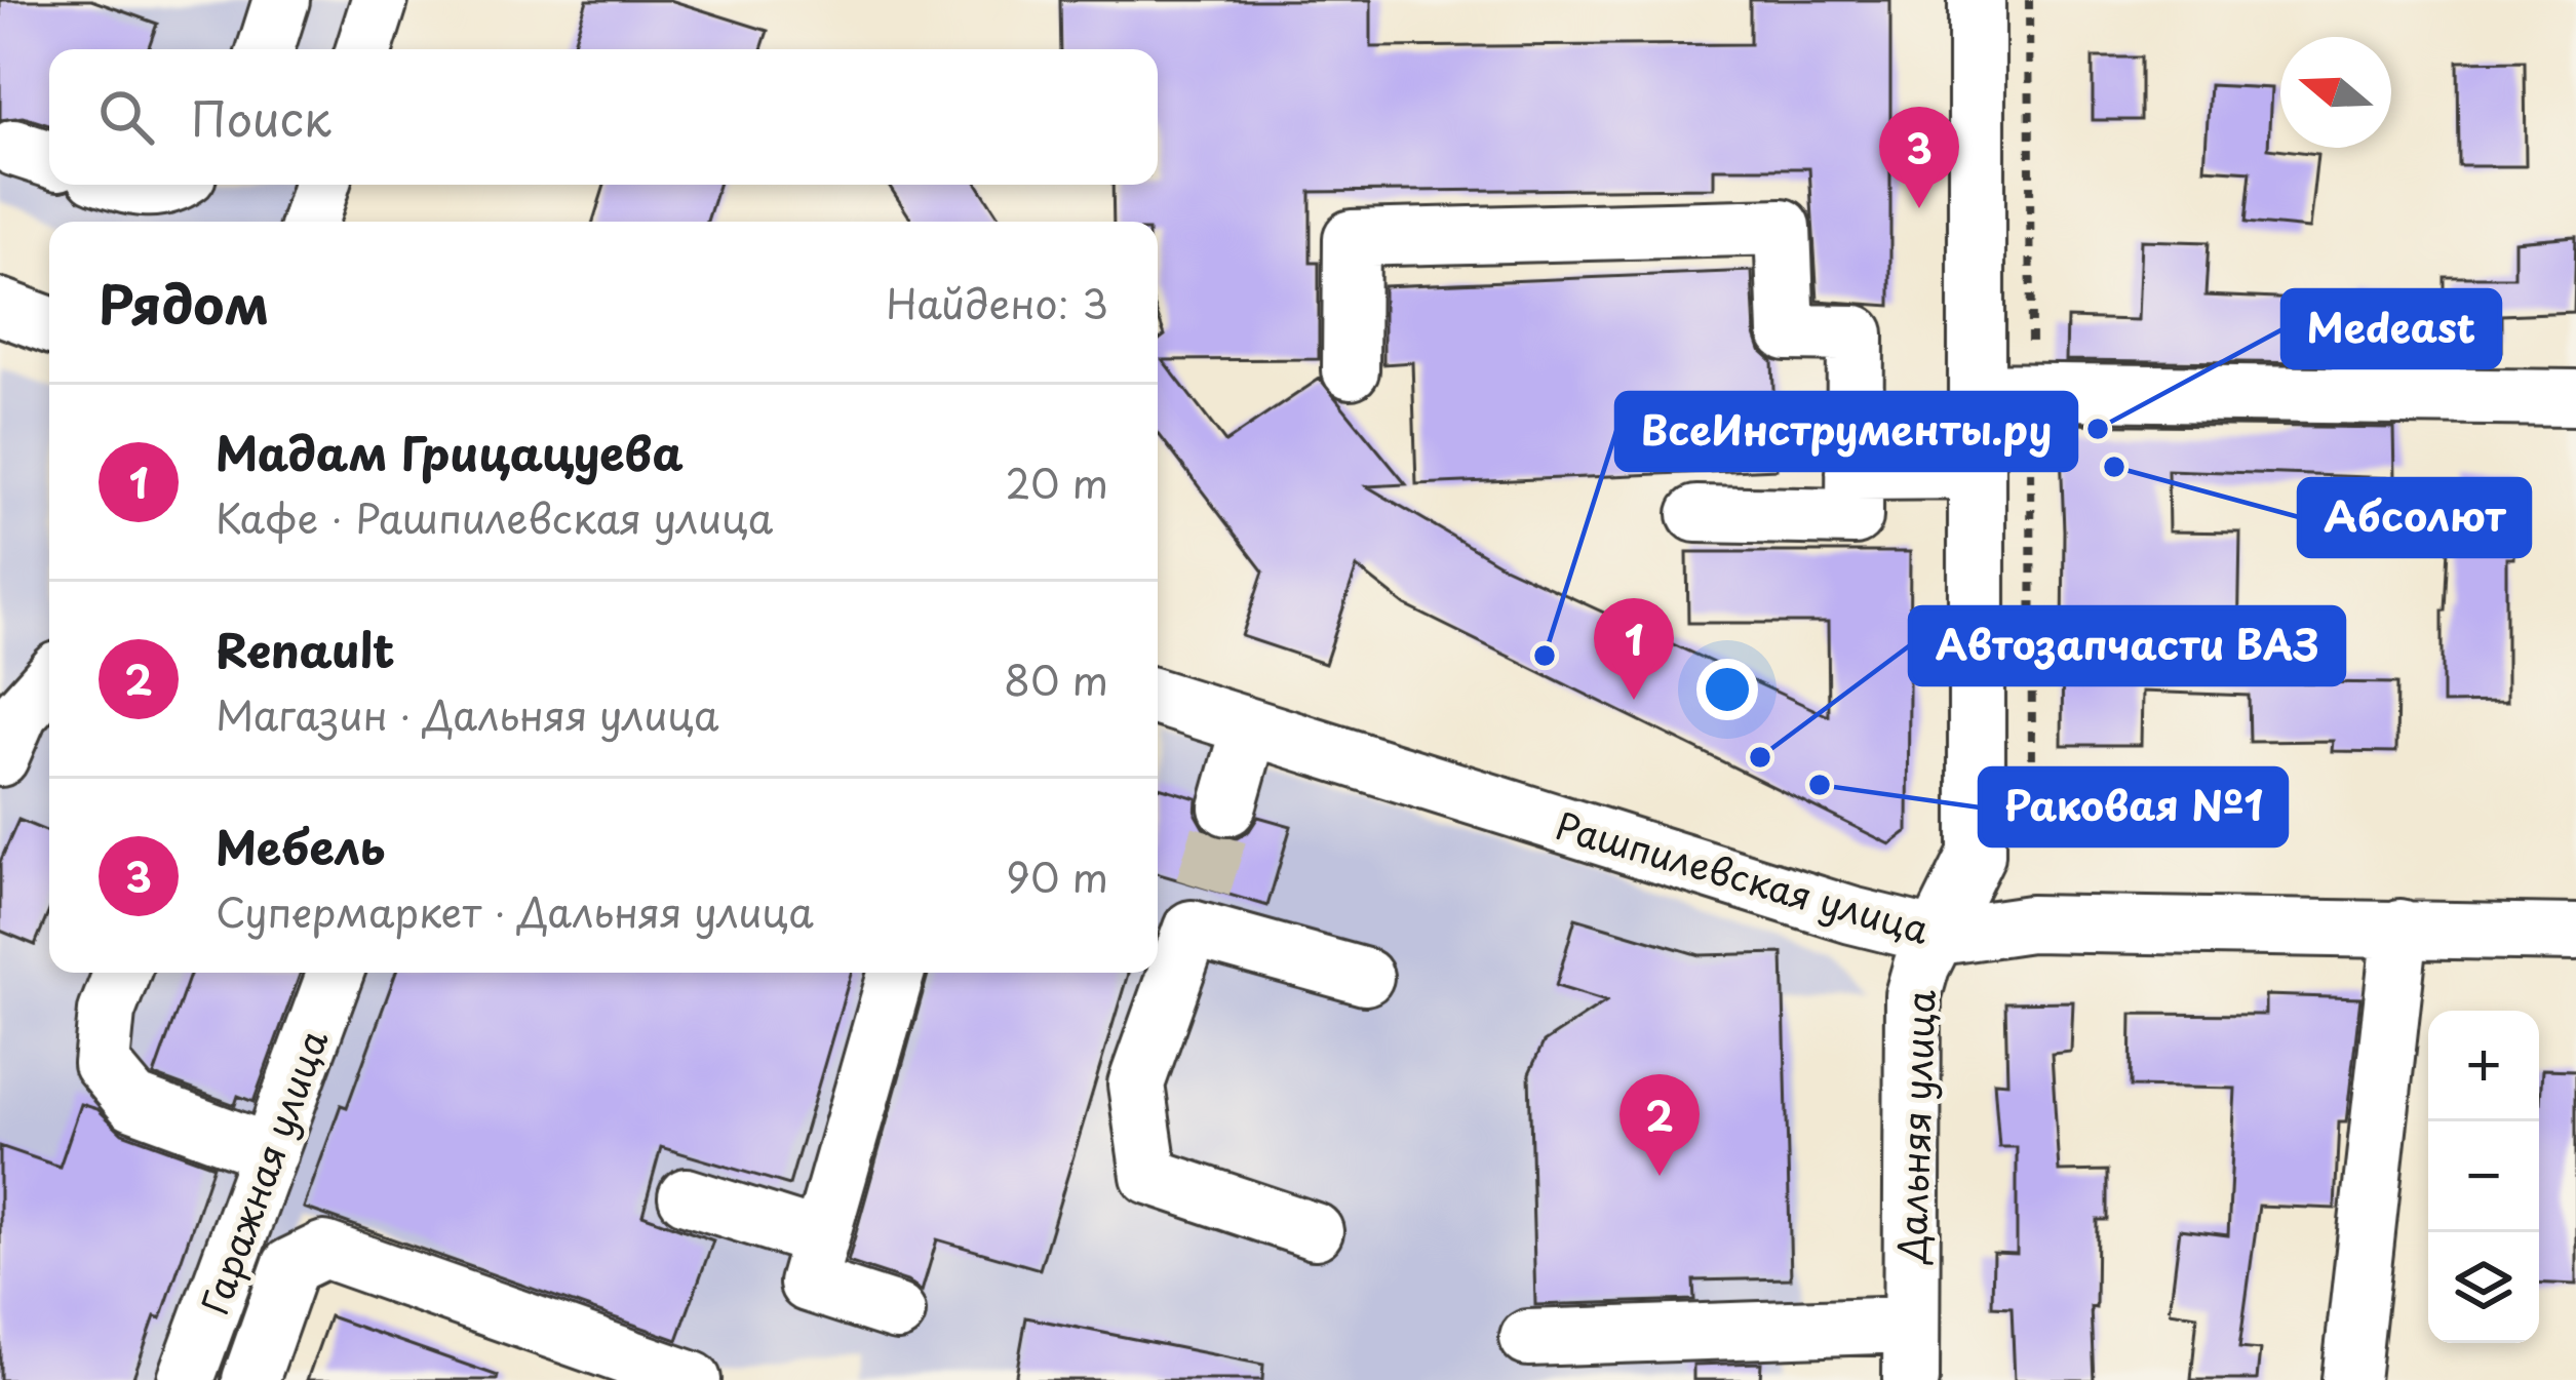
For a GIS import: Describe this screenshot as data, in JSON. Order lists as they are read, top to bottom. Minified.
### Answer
{"streets":{"street":["Рашпилевская улица","Дальняя улица","Гаражная улица"]},"crossings":[["Рашпилевская улица","Дальняя улица"]],"places":["Medeast","Абсолют","ВсеИнструменты.ру","Автозапчасти ВАЗ","Раковая №1"],"north":"left","page":{"search":"Поиск","pins":["3","1","2"],"heading":["Рядом","Найдено: 3"],"list":[{"mark":"1","name":"Мадам Грицацуева","note":"Кафе · Рашпилевская улица","value":"20 m"},{"mark":"2","name":"Renault","note":"Магазин · Дальняя улица","value":"80 m"},{"mark":"3","name":"Мебель","note":"Супермаркет · Дальняя улица","value":"90 m"}],"map_buttons":["+","−"]}}
